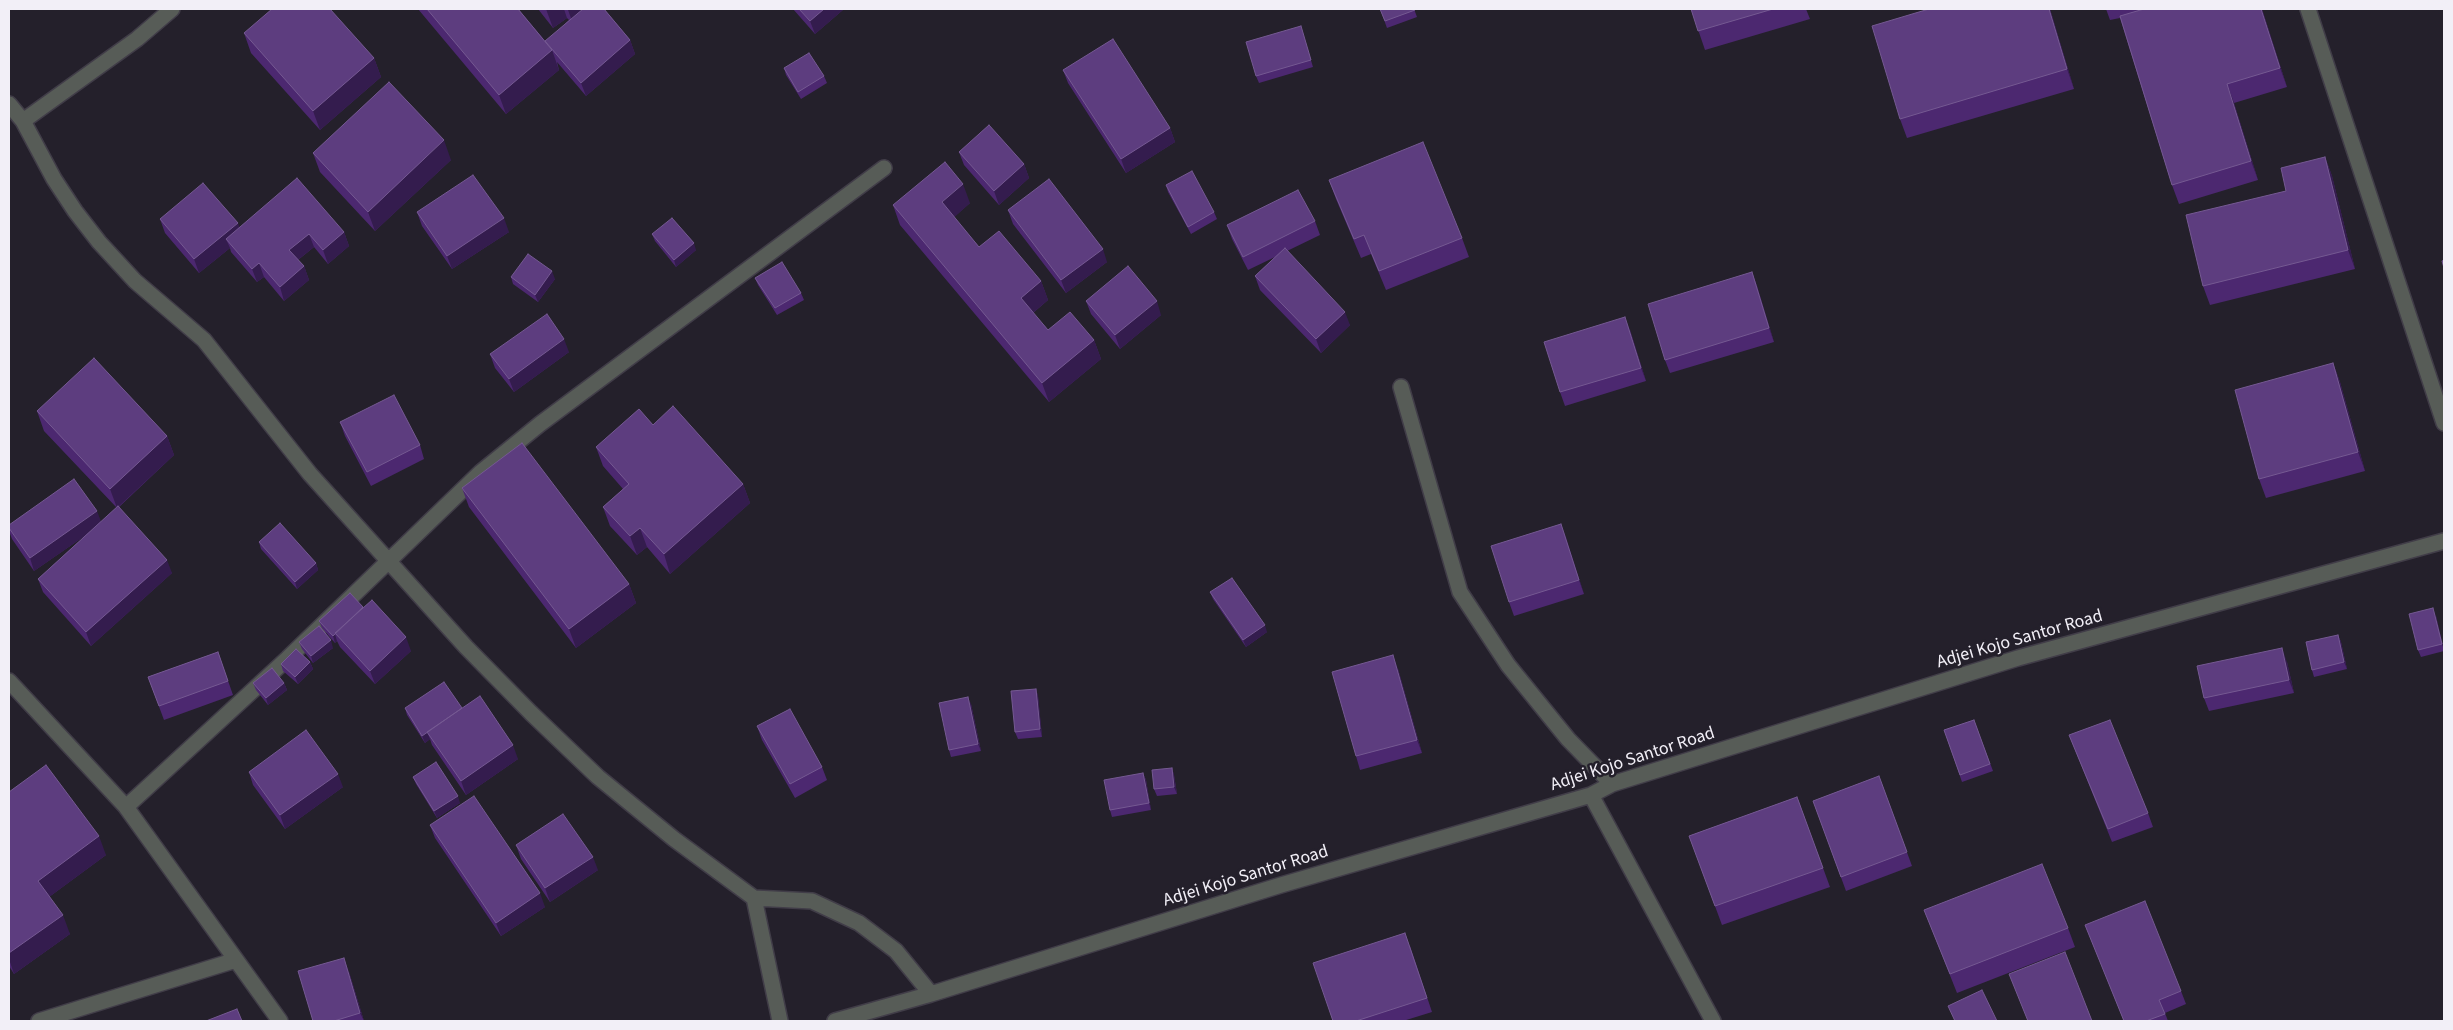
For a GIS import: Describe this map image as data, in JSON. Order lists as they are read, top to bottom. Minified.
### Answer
{"streets":{"street":["Adjei Kojo Santor Road"]}}
